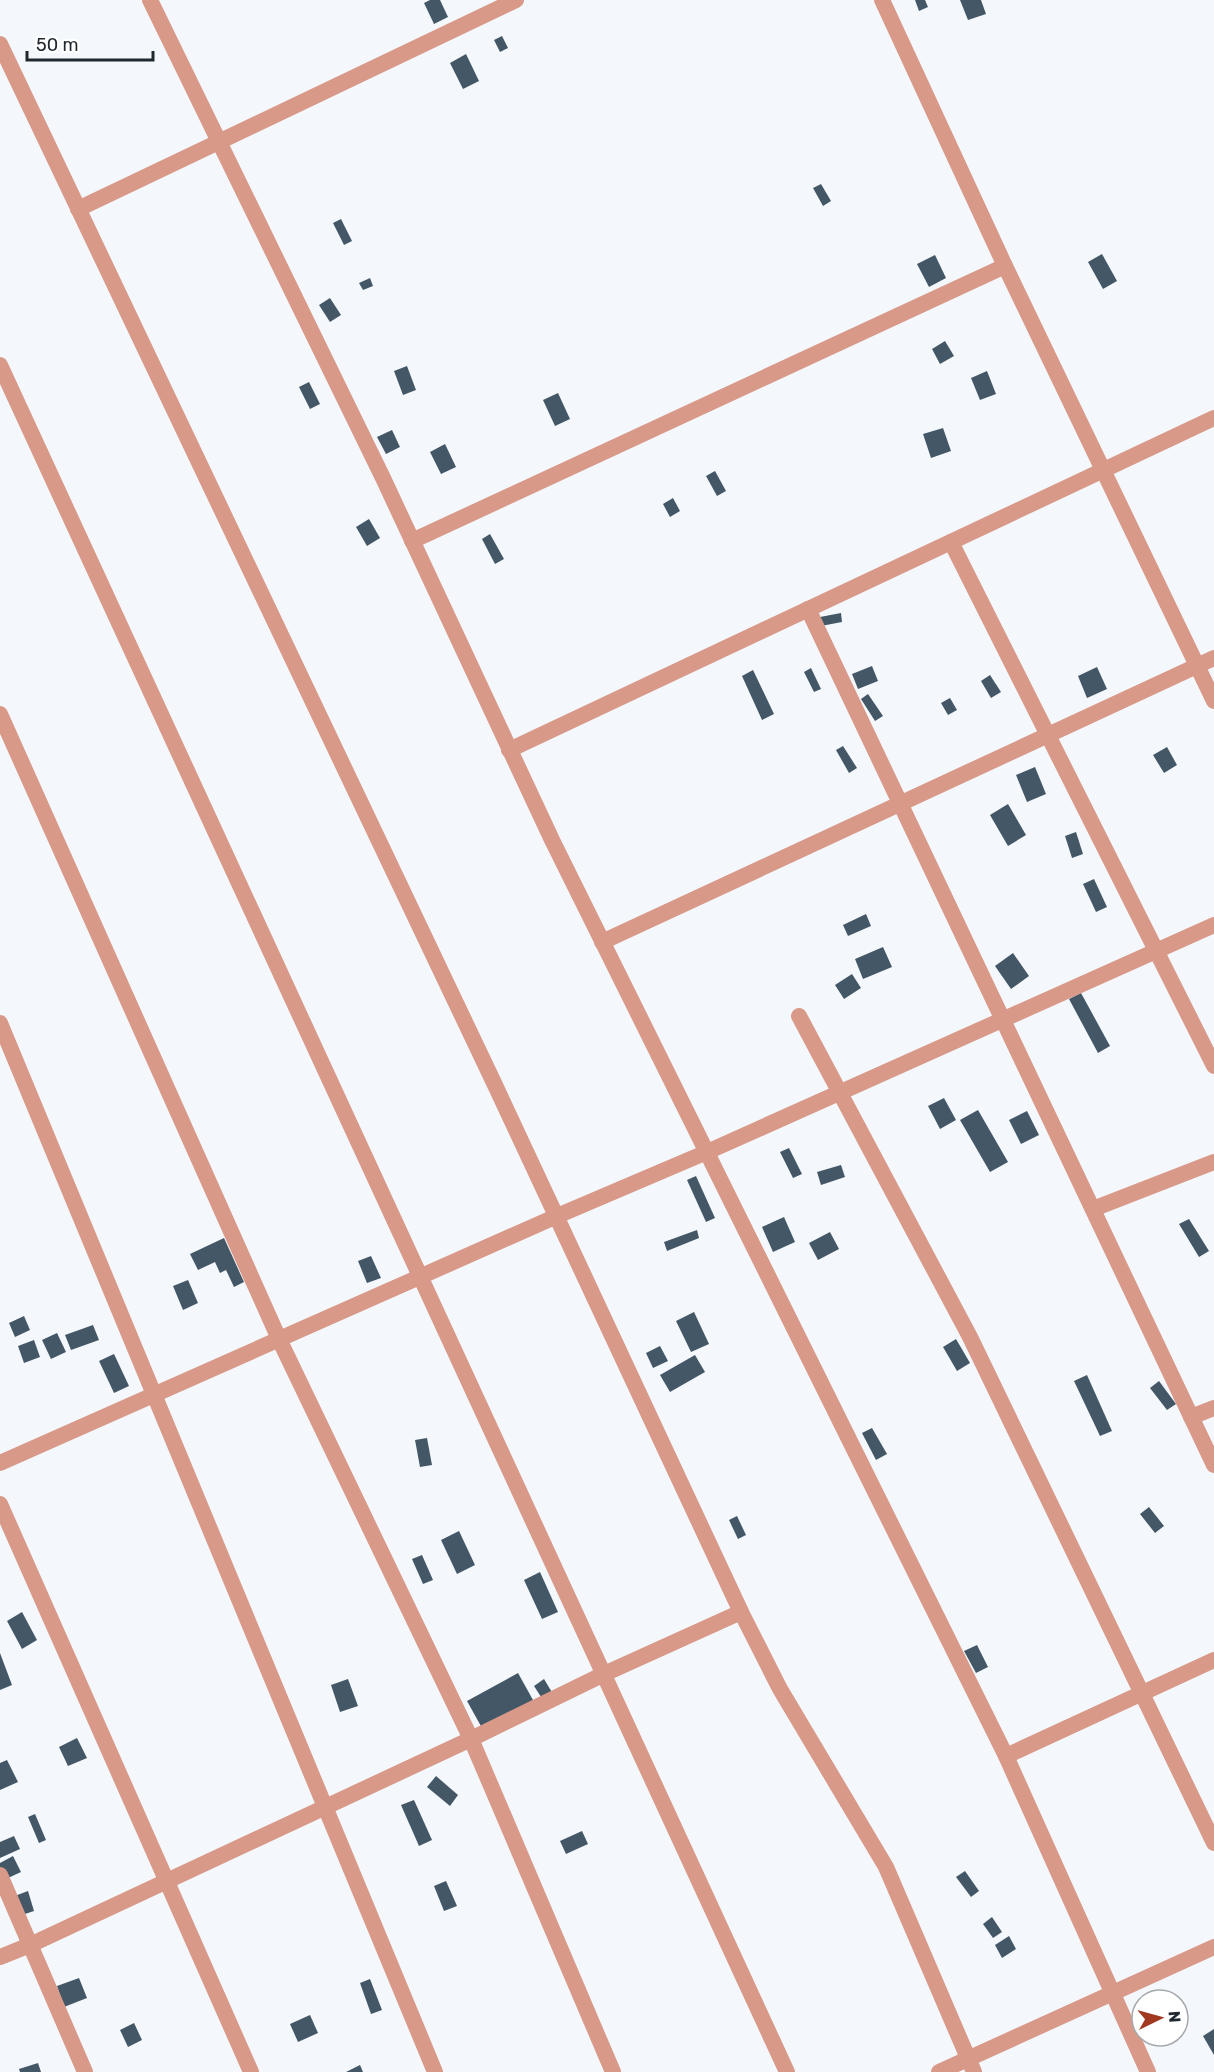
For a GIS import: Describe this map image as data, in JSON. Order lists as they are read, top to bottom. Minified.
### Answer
{"scale_bar":"50 m","north":"right"}
